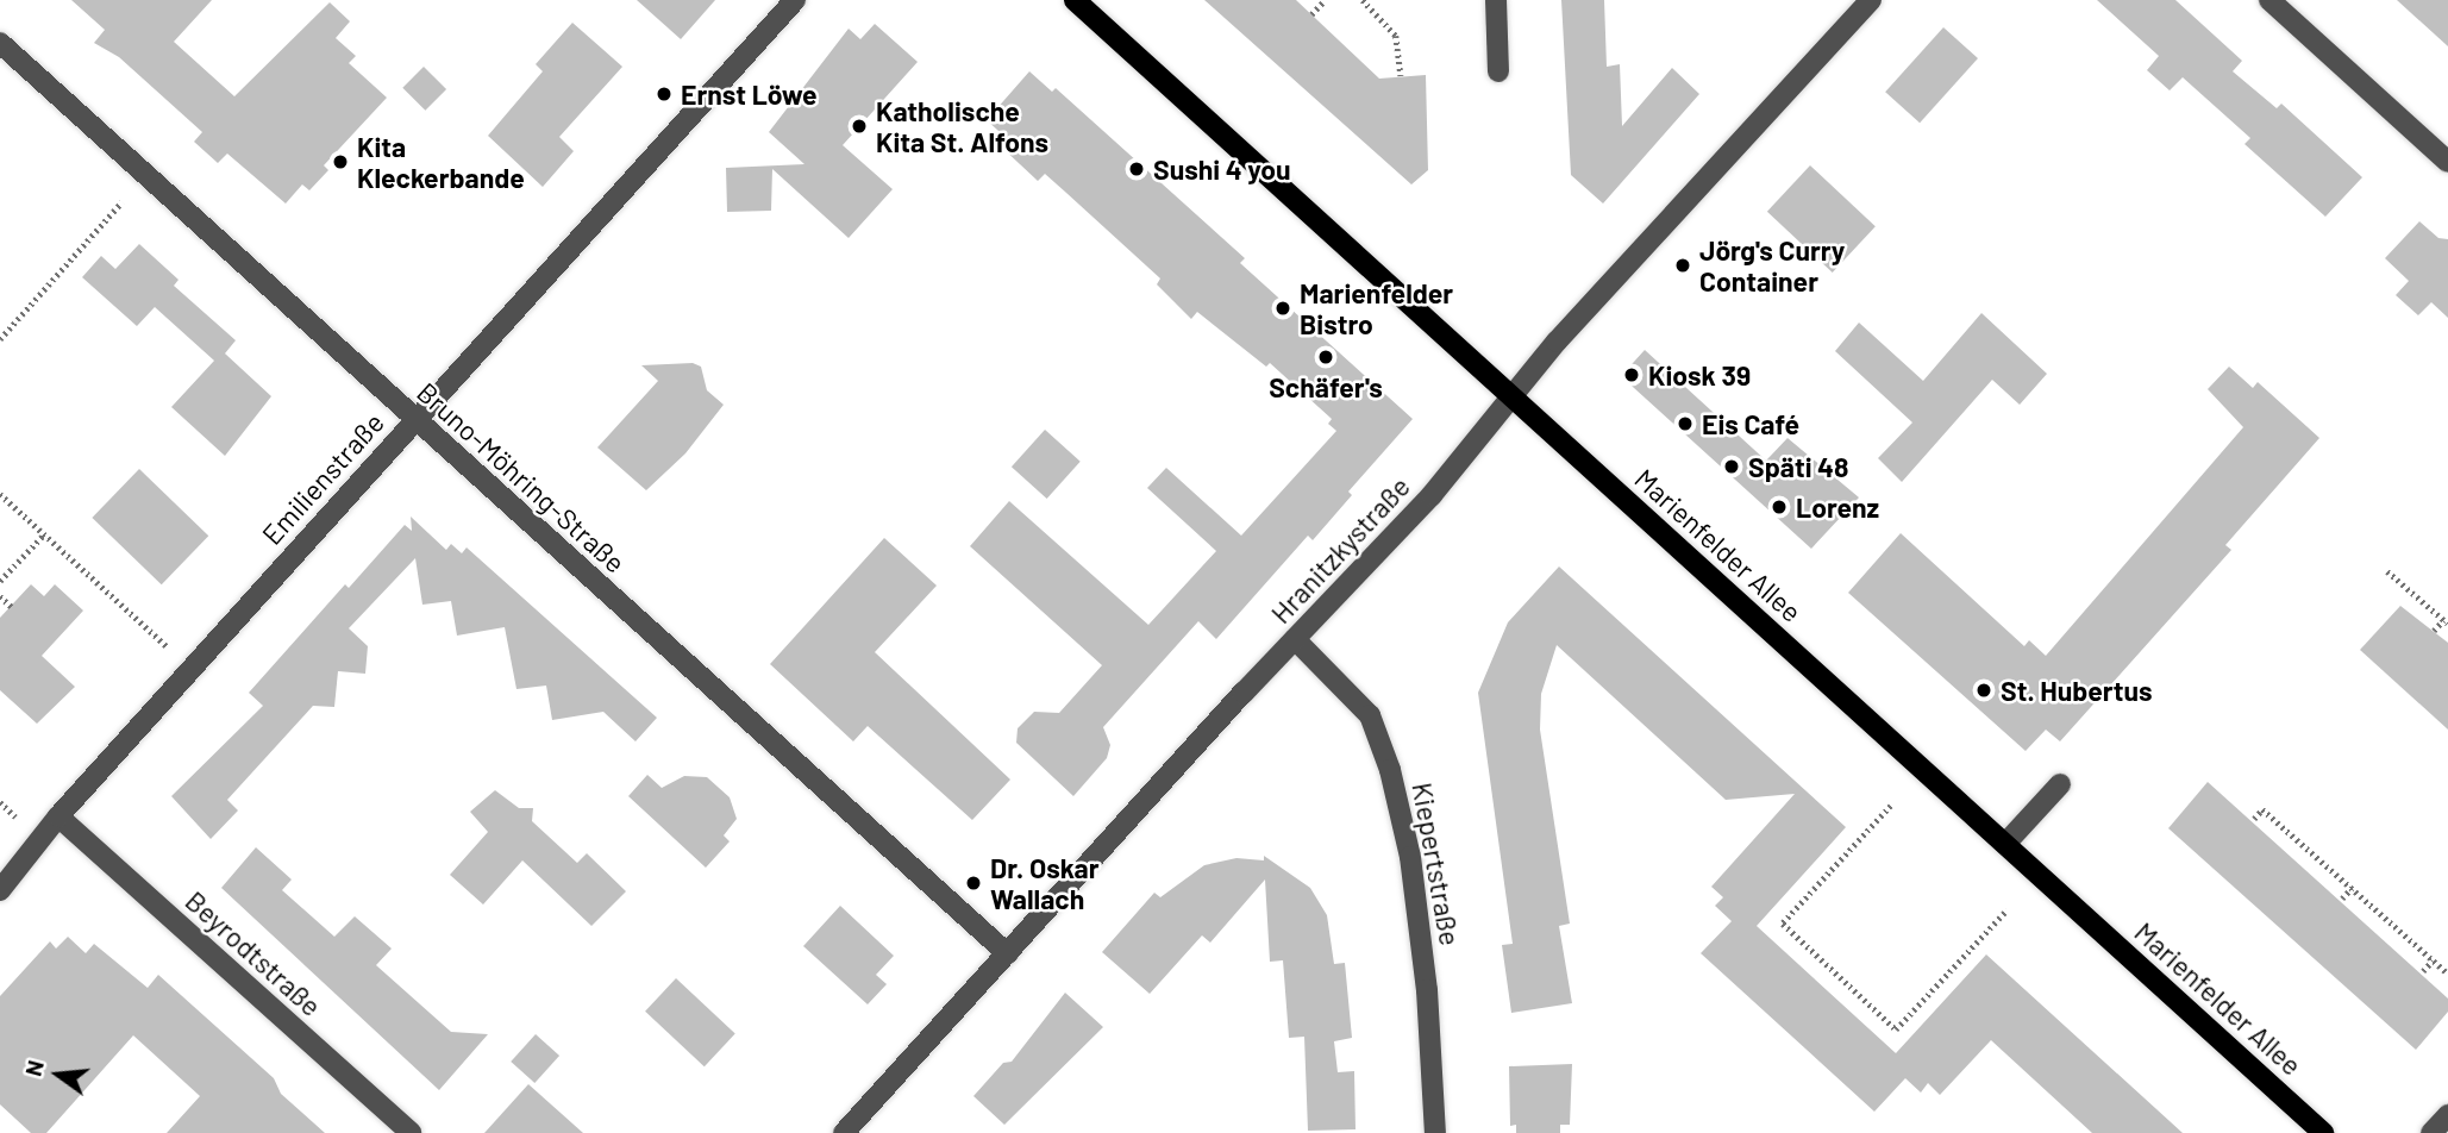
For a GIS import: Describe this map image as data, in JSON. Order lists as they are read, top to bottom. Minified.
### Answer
{"streets":{"main road":["Marienfelder Allee"],"street":["Bruno-Möhring-Straße","Emilienstraße","Hranitzkystraße","Kiepertstraße","Beyrodtstraße"]},"crossings":[["Bruno-Möhring-Straße","Emilienstraße"],["Bruno-Möhring-Straße","Hranitzkystraße"],["Emilienstraße","Beyrodtstraße"],["Marienfelder Allee","Hranitzkystraße"],["Hranitzkystraße","Kiepertstraße"]],"places":["Ernst Löwe","Katholische Kita St. Alfons","Kita Kleckerbande","Sushi 4 you","Jörg's Curry Container","Marienfelder Bistro","Schäfer's","Kiosk 39","Eis Café","Späti 48","Lorenz","St. Hubertus","Dr. Oskar Wallach"],"north":"left"}
